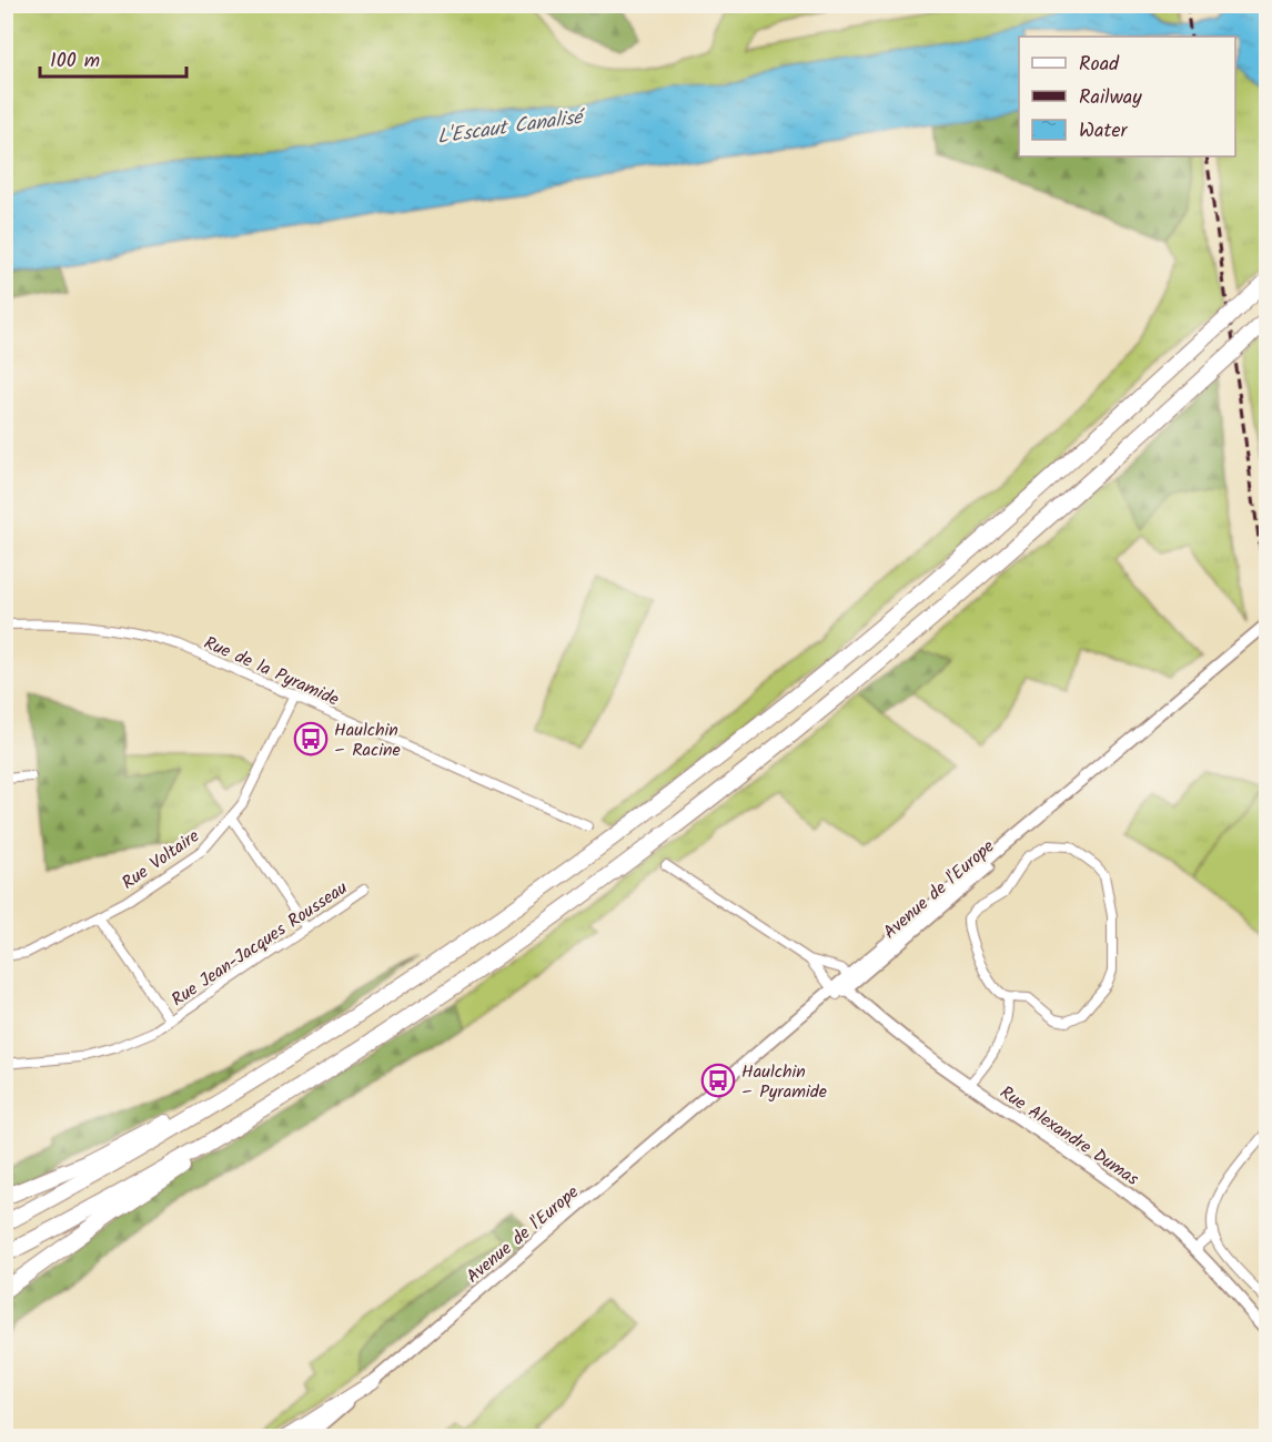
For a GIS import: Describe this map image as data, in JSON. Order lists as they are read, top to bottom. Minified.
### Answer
{"streets":{"main road":["Avenue de l'Europe","Rue Alexandre Dumas"],"street":["Rue de la Pyramide","Rue Voltaire","Rue Jean-Jacques Rousseau"]},"crossings":[["Rue de la Pyramide","Rue Voltaire"],["Avenue de l'Europe","Rue Alexandre Dumas"]],"water":["L'Escaut Canalisé"],"places":{"bus stop":["Haulchin – Racine","Haulchin – Pyramide"]},"legend":["Road","Railway","Water"],"scale_bar":"100 m"}
